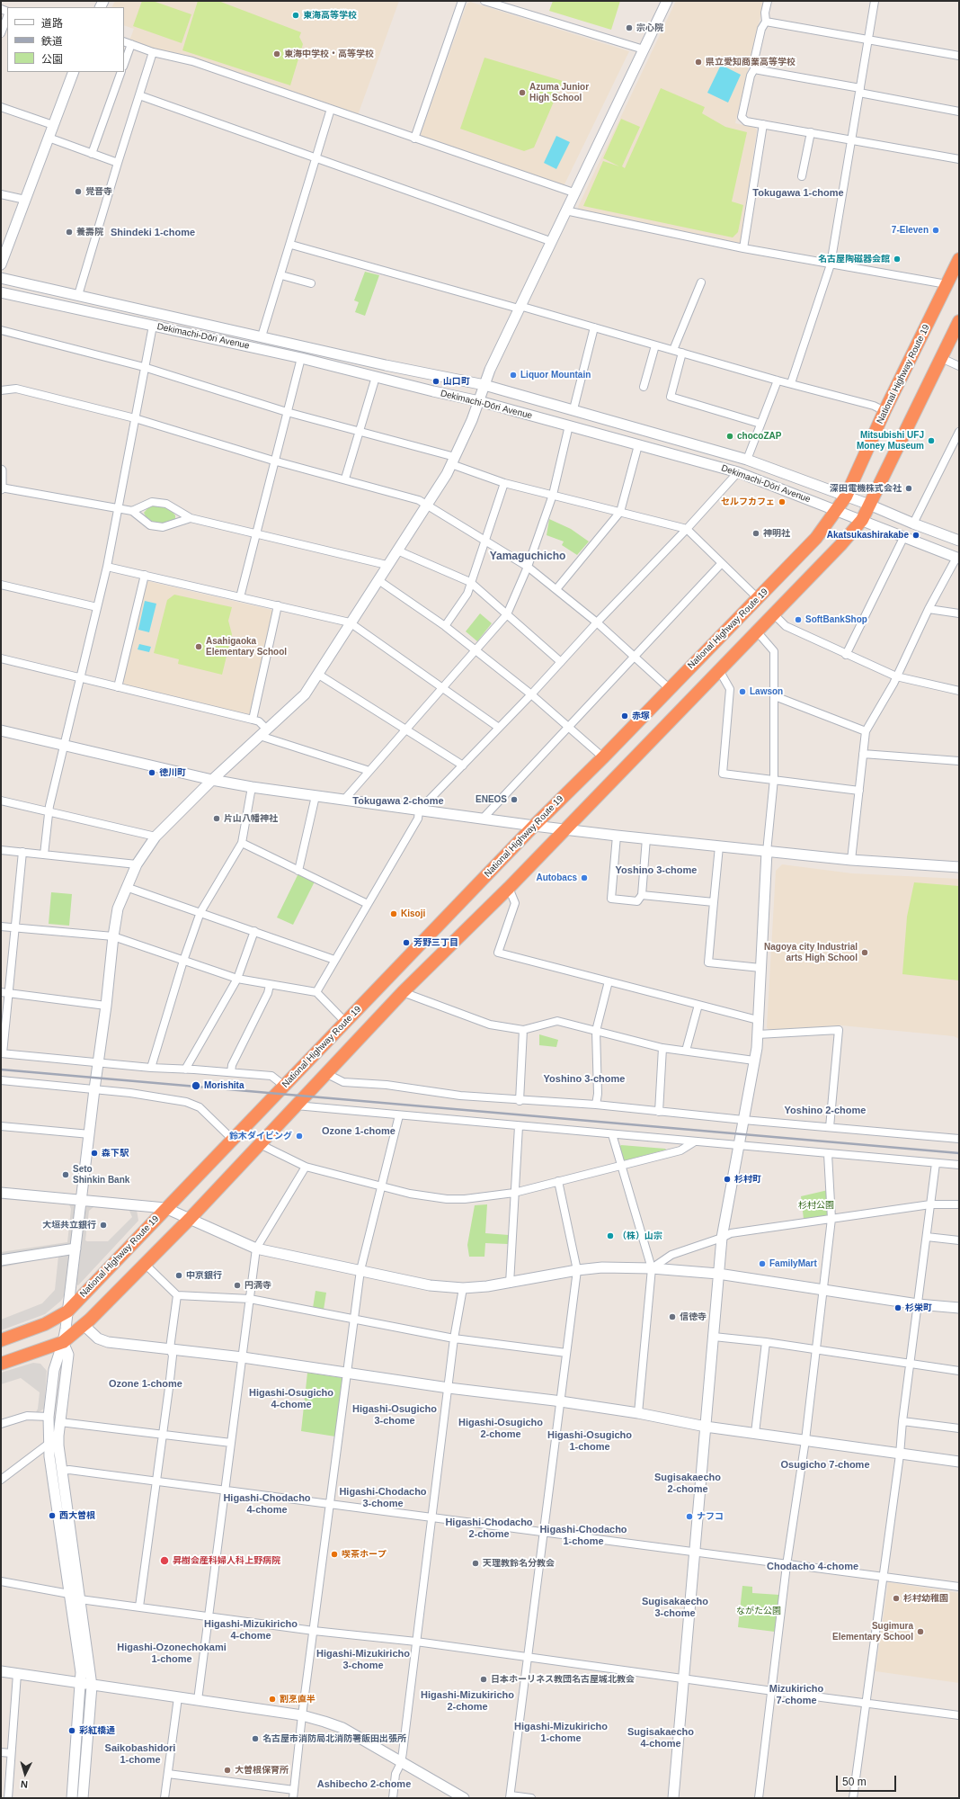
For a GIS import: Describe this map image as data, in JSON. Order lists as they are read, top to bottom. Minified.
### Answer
{"streets":{"highway":["National Highway Route 19"],"street":["Dekimachi-Dōri Avenue"]},"crossings":[["Dekimachi-Dōri Avenue","National Highway Route 19"]],"districts":["Tokugawa 1-chome","Shindeki 1-chome","Yamaguchicho","Tokugawa 2-chome","Yoshino 3-chome","Yoshino 3-chome","Yoshino 2-chome","Ozone 1-chome","Ozone 1-chome","Higashi-Osugicho 4-chome","Higashi-Osugicho 3-chome","Higashi-Osugicho 2-chome","Higashi-Osugicho 1-chome","Osugicho 7-chome","Sugisakaecho 2-chome","Higashi-Chodacho 3-chome","Higashi-Chodacho 4-chome","Higashi-Chodacho 2-chome","Higashi-Chodacho 1-chome","Chodacho 4-chome","Sugisakaecho 3-chome","Higashi-Mizukiricho 4-chome","Higashi-Ozonechokami 1-chome","Higashi-Mizukiricho 3-chome","Mizukiricho 7-chome","Higashi-Mizukiricho 2-chome","Higashi-Mizukiricho 1-chome","Sugisakaecho 4-chome","Saikobashidori 1-chome","Ashibecho 2-chome"],"parks":["杉村公園","ながた公園"],"places":["東海高等学校","宗心院","東海中学校・高等学校","県立愛知商業高等学校","Azuma Junior High School","覺音寺","7-Eleven","養壽院","名古屋陶磁器会館","Liquor Mountain","山口町","chocoZAP","Mitsubishi UFJ Money Museum","深田電機株式会社","セルフカフェ","神明社","Akatsukashirakabe","SoftBankShop","Asahigaoka Elementary School","Lawson","赤塚","徳川町","ENEOS","片山八幡神社","Autobacs","Kisoji","芳野三丁目","Nagoya city Industrial arts High School","Morishita","鈴木ダイビング","森下駅","Seto Shinkin Bank","杉村町","大垣共立銀行","（株）山宗","FamilyMart","中京銀行","円満寺","杉栄町","信徳寺","西大曽根","ナフコ","喫茶ホープ","昇樹会産科婦人科上野病院","天理教鈴名分教会","杉村幼稚園","Sugimura Elementary School","日本ホーリネス教団名古屋城北教会","割烹直半","彩紅橋通","名古屋市消防局北消防署飯田出張所","大曽根保育所"],"legend":["道路","鉄道","公園"],"scale_bar":"50 m","north":"bottom"}
